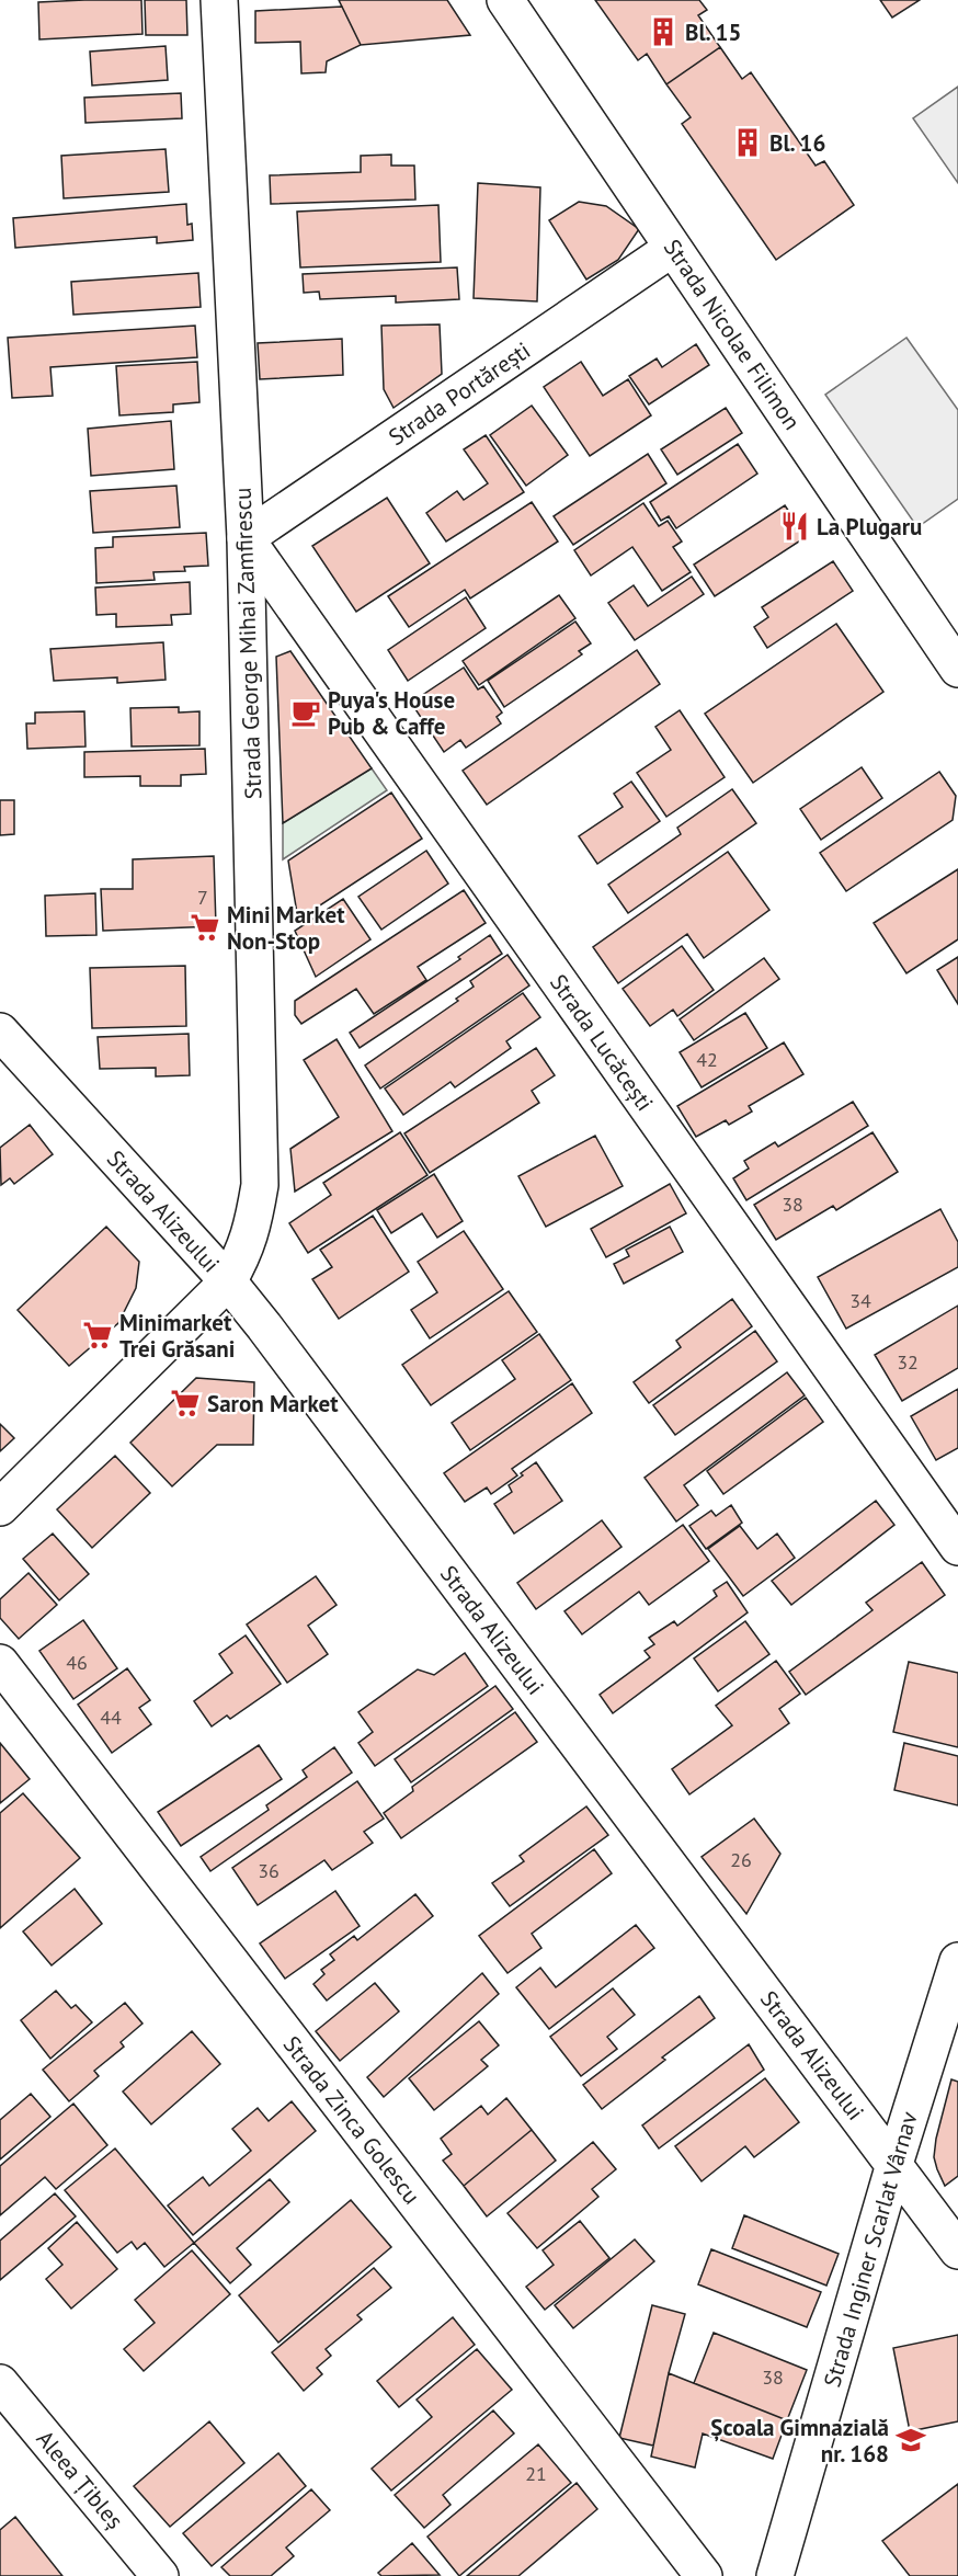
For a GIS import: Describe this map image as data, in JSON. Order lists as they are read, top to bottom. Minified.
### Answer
{"streets":{"street":["Strada Nicolae Filimon","Strada Portărești","Strada George Mihai Zamfirescu","Strada Lucăcești","Strada Alizeului","Strada Zinca Golescu","Strada Inginer Scarlat Vârnav","Aleea Țibleș"]},"crossings":[["Strada Nicolae Filimon","Strada Portărești"],["Strada Portărești","Strada George Mihai Zamfirescu"],["Strada Portărești","Strada Lucăcești"],["Strada George Mihai Zamfirescu","Strada Lucăcești"],["Strada George Mihai Zamfirescu","Strada Alizeului"],["Strada Alizeului","Strada Inginer Scarlat Vârnav"]],"places":{"building":["Bl. 15","Bl. 16"],"restaurant":["La Plugaru"],"cafe":["Puya's House Pub & Caffe"],"supermarket":["Mini Market Non-Stop","Minimarket Trei Grăsani","Saron Market"],"school or university":["Școala Gimnazială nr. 168"]},"house_numbers":["7","42","38","34","32","46","44","26","36","38","21"]}
